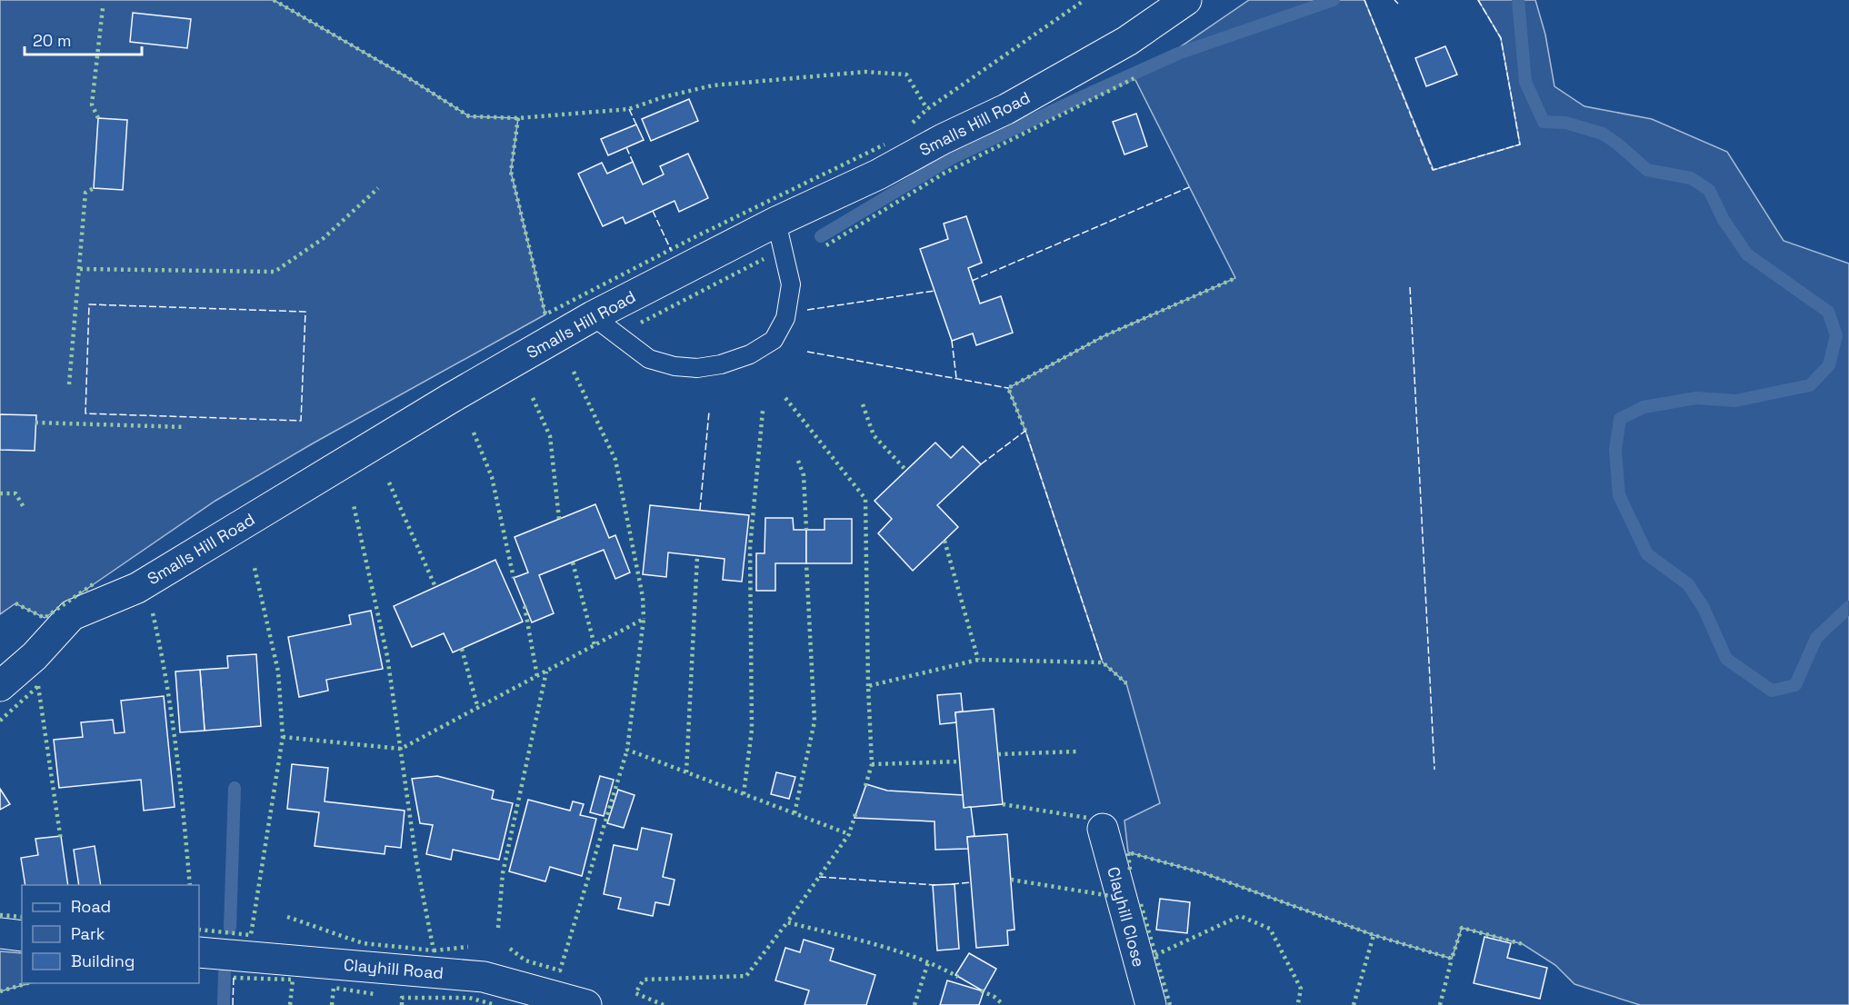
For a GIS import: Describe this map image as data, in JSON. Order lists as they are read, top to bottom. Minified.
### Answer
{"streets":{"street":["Smalls Hill Road","Clayhill Close","Clayhill Road"]},"legend":["Road","Park","Building"],"scale_bar":"20 m"}
